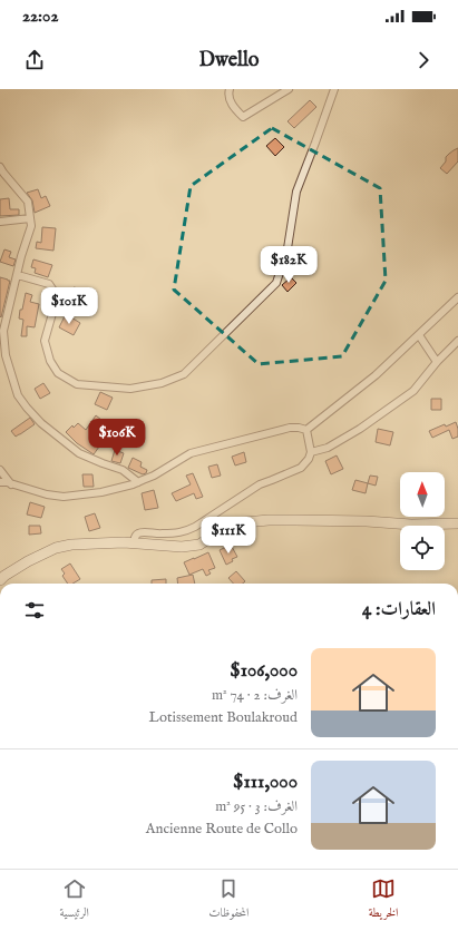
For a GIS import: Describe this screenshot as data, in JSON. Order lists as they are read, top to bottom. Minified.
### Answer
{"north":"top","page":{"status":"22:02","header":"Dwello","price":["$182K","$101K","$106K","$111K"],"heading":"العقارات: 4","list":[{"name":"$106,000","note":"الغرف: 2 · 74 m² · Lotissement Boulakroud"},{"name":"$111,000","note":"الغرف: 3 · 95 m² · Ancienne Route de Collo"}],"tabs":["الخريطة","المحفوظات","الرئيسية"]}}
